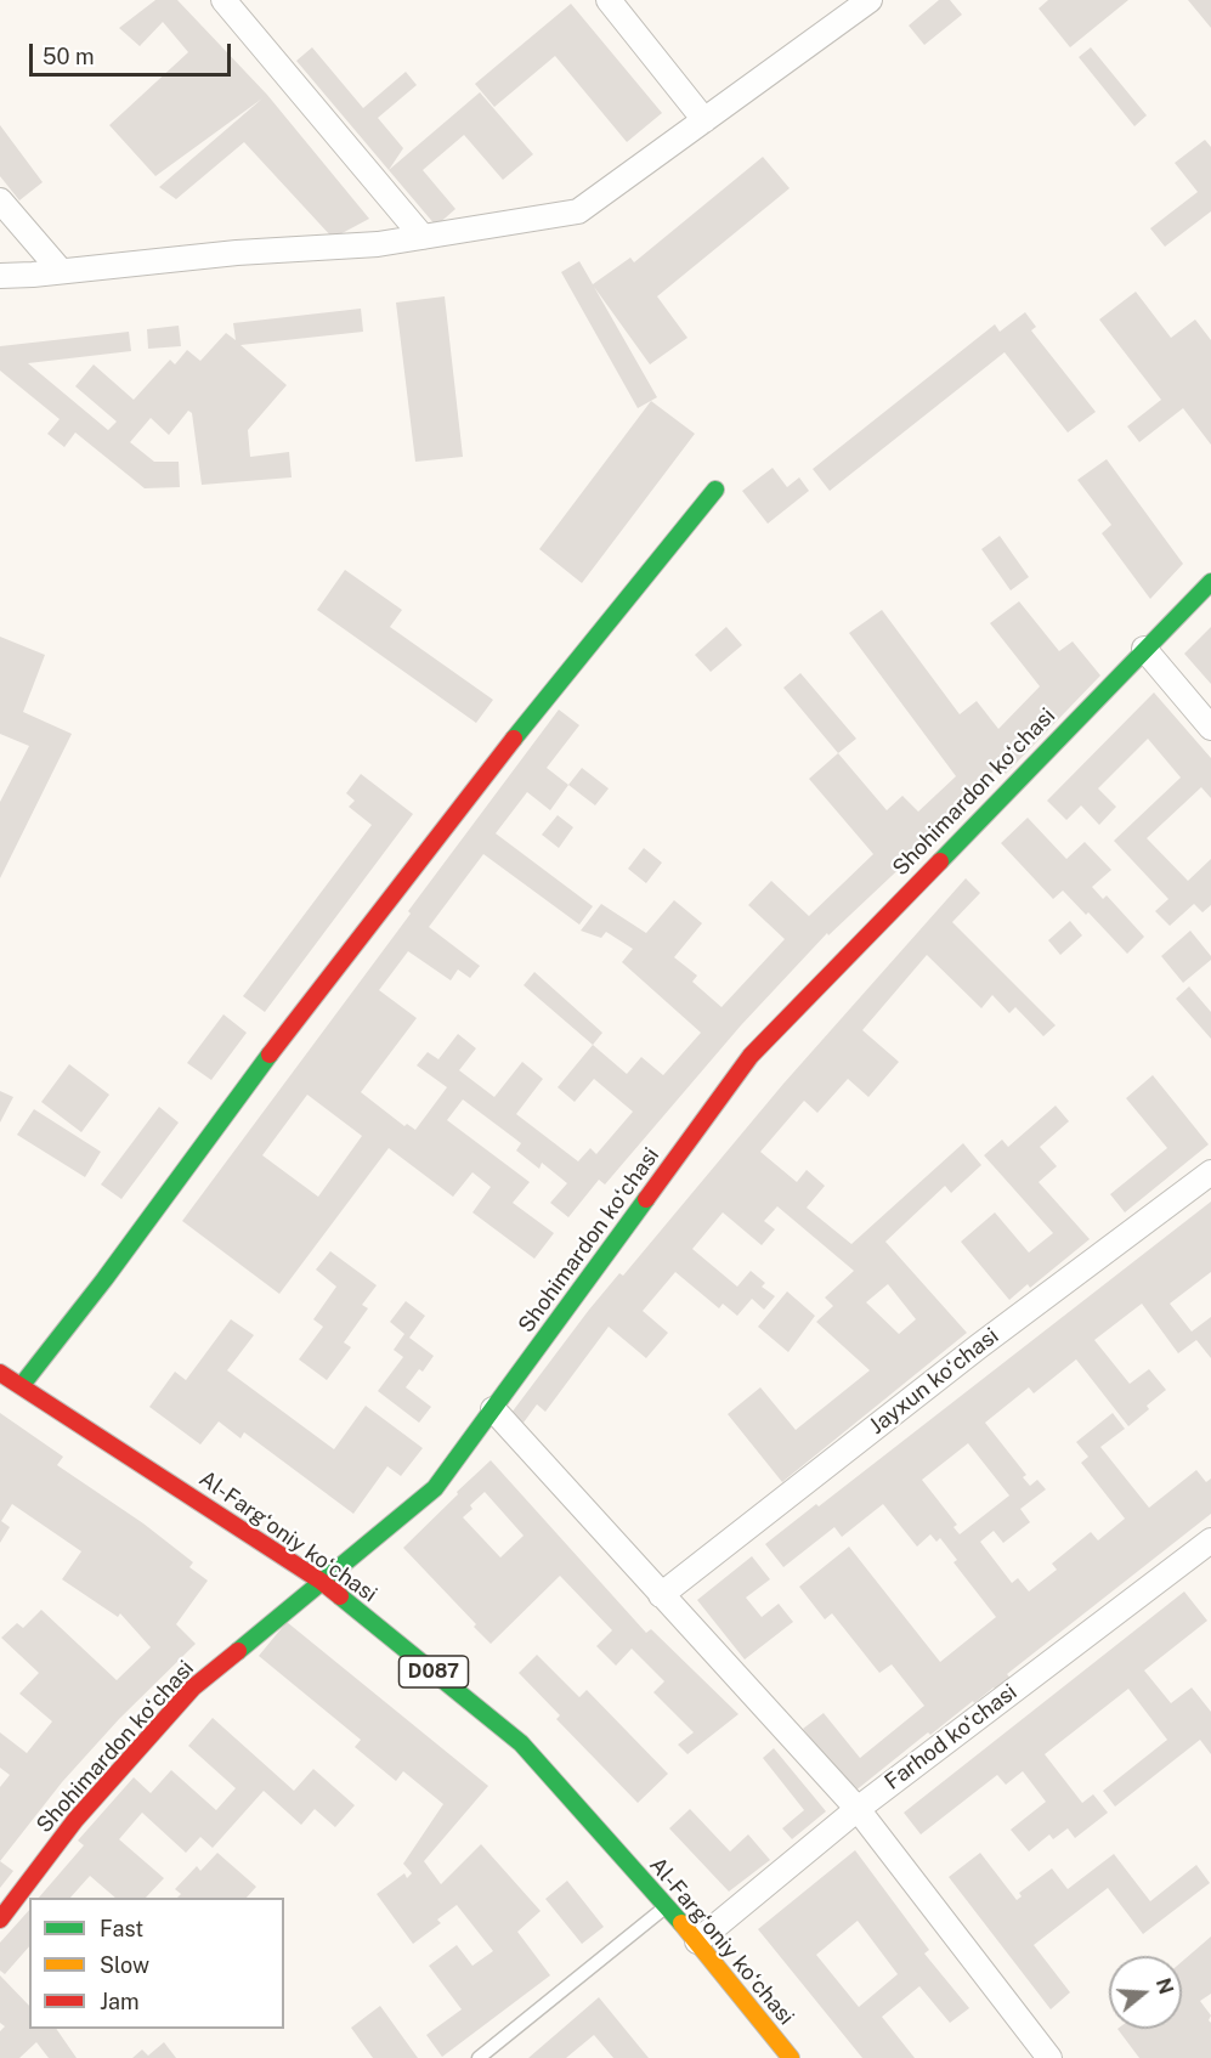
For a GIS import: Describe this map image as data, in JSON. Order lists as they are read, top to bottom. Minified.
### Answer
{"streets":{"street":["Shohimardon koʻchasi","Jayxun koʻchasi","Al-Fargʻoniy koʻchasi","D087","Farhod koʻchasi"]},"crossings":[["Shohimardon koʻchasi","Al-Fargʻoniy koʻchasi"],["Al-Fargʻoniy koʻchasi","Farhod koʻchasi"]],"legend":["Fast","Slow","Jam"],"scale_bar":"50 m","north":"right"}
